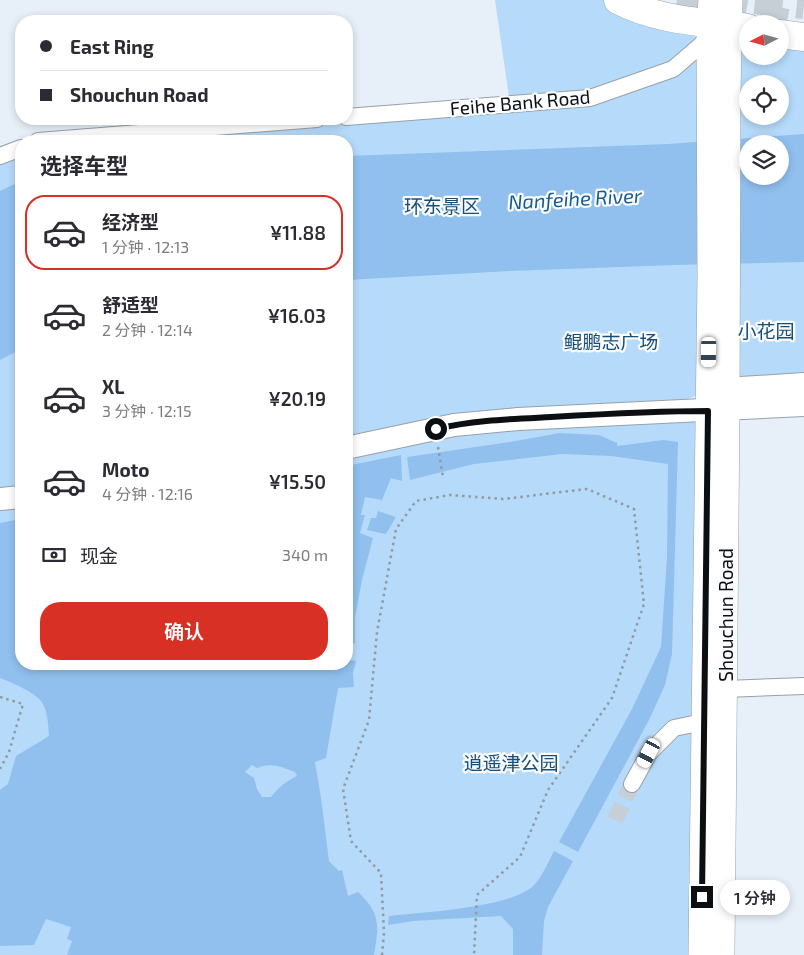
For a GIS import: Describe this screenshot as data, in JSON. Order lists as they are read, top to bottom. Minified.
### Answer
{"streets":{"main road":["Shouchun Road"],"street":["Feihe Bank Road"]},"crossings":[["Feihe Bank Road","Shouchun Road"]],"water":["Nanfeihe River"],"parks":["环东景区","小花园","鲲鹏志广场","逍遥津公园"],"north":"left","page":{"banner":["East Ring","Shouchun Road"],"heading":"选择车型","list":[{"name":"经济型","note":"1 分钟 · 12:13","value":"¥11.88"},{"name":"舒适型","note":"2 分钟 · 12:14","value":"¥16.03"},{"name":"XL","note":"3 分钟 · 12:15","value":"¥20.19"},{"name":"Moto","note":"4 分钟 · 12:16","value":"¥15.50"}],"pay":["现金","340 m"],"buttons":"确认","bubble":"1 分钟"}}
